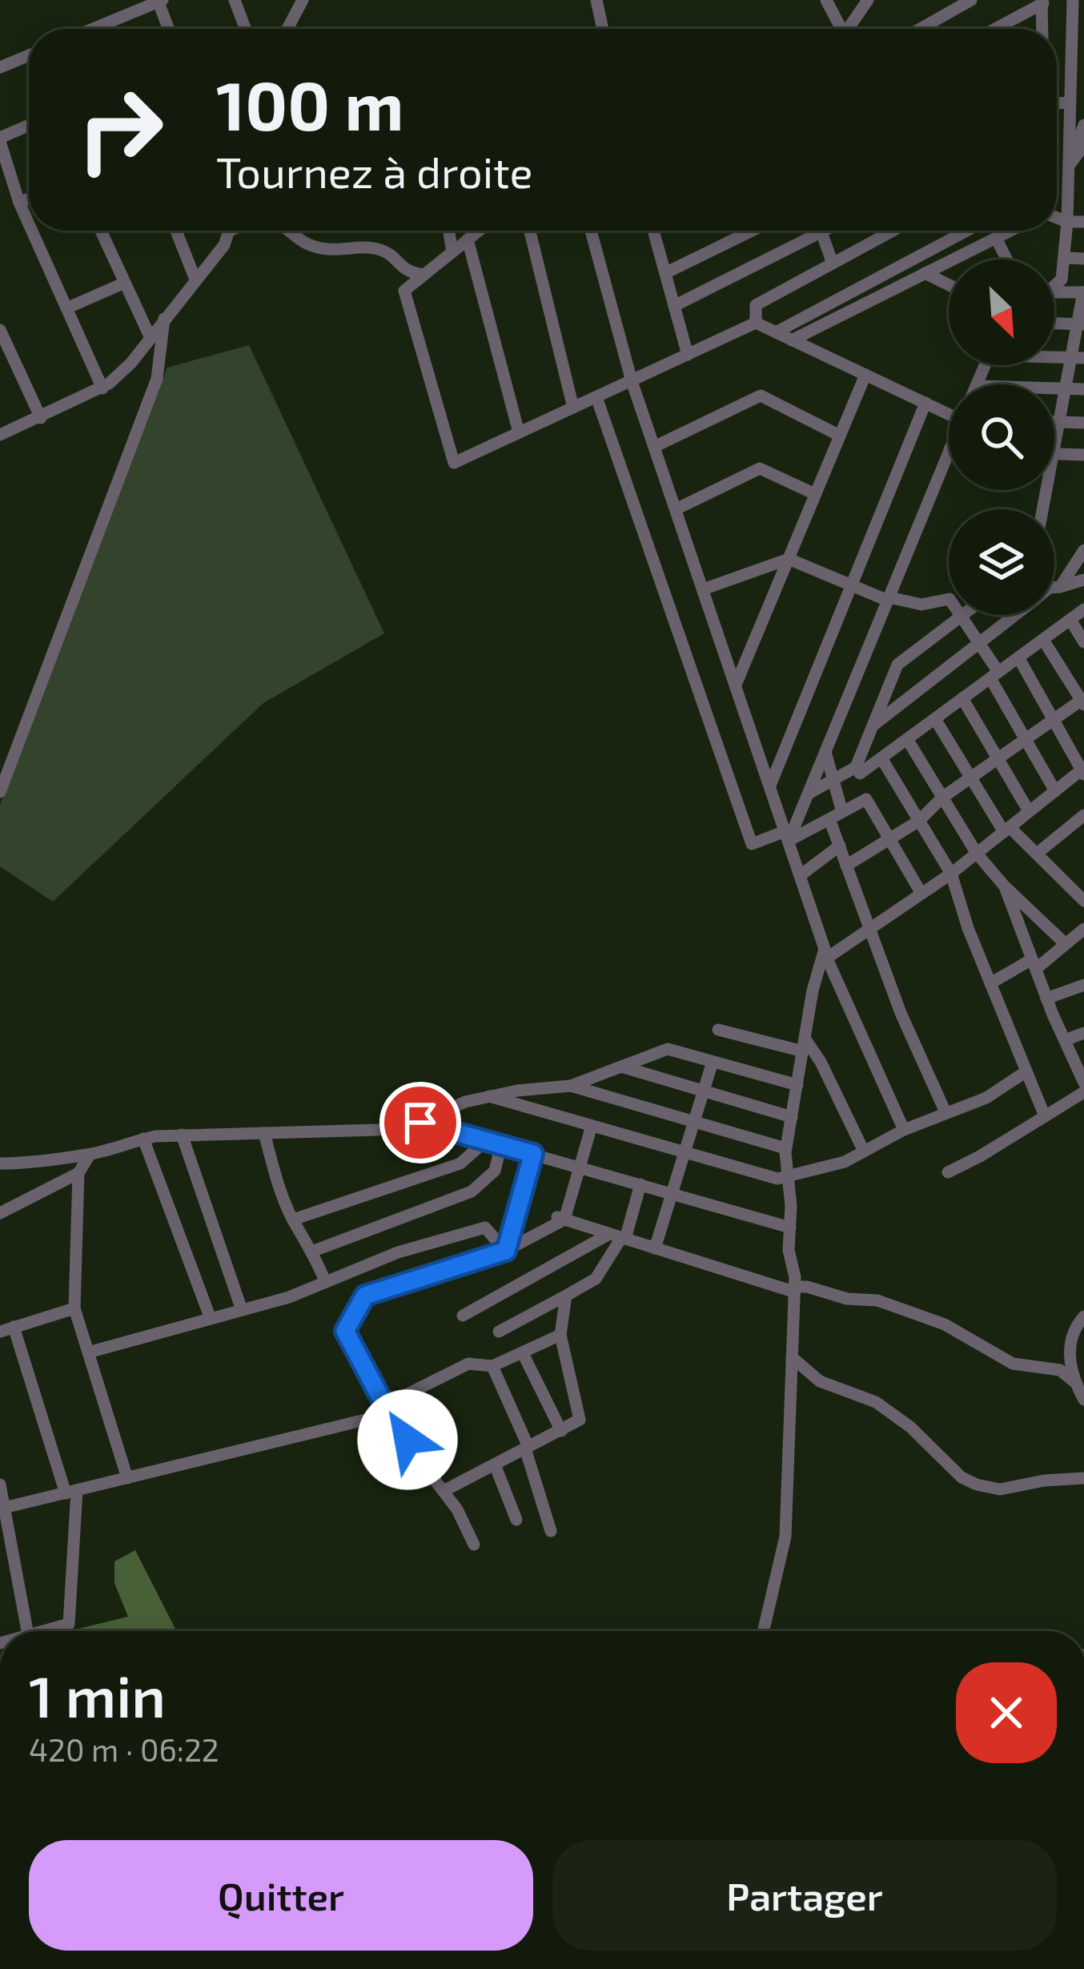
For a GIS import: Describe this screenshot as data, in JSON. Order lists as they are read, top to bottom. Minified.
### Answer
{"north":"bottom right","page":{"turn":["100 m","Tournez à droite"],"heading":["1 min","420 m · 06:22"],"buttons":["Quitter","Partager"]}}
